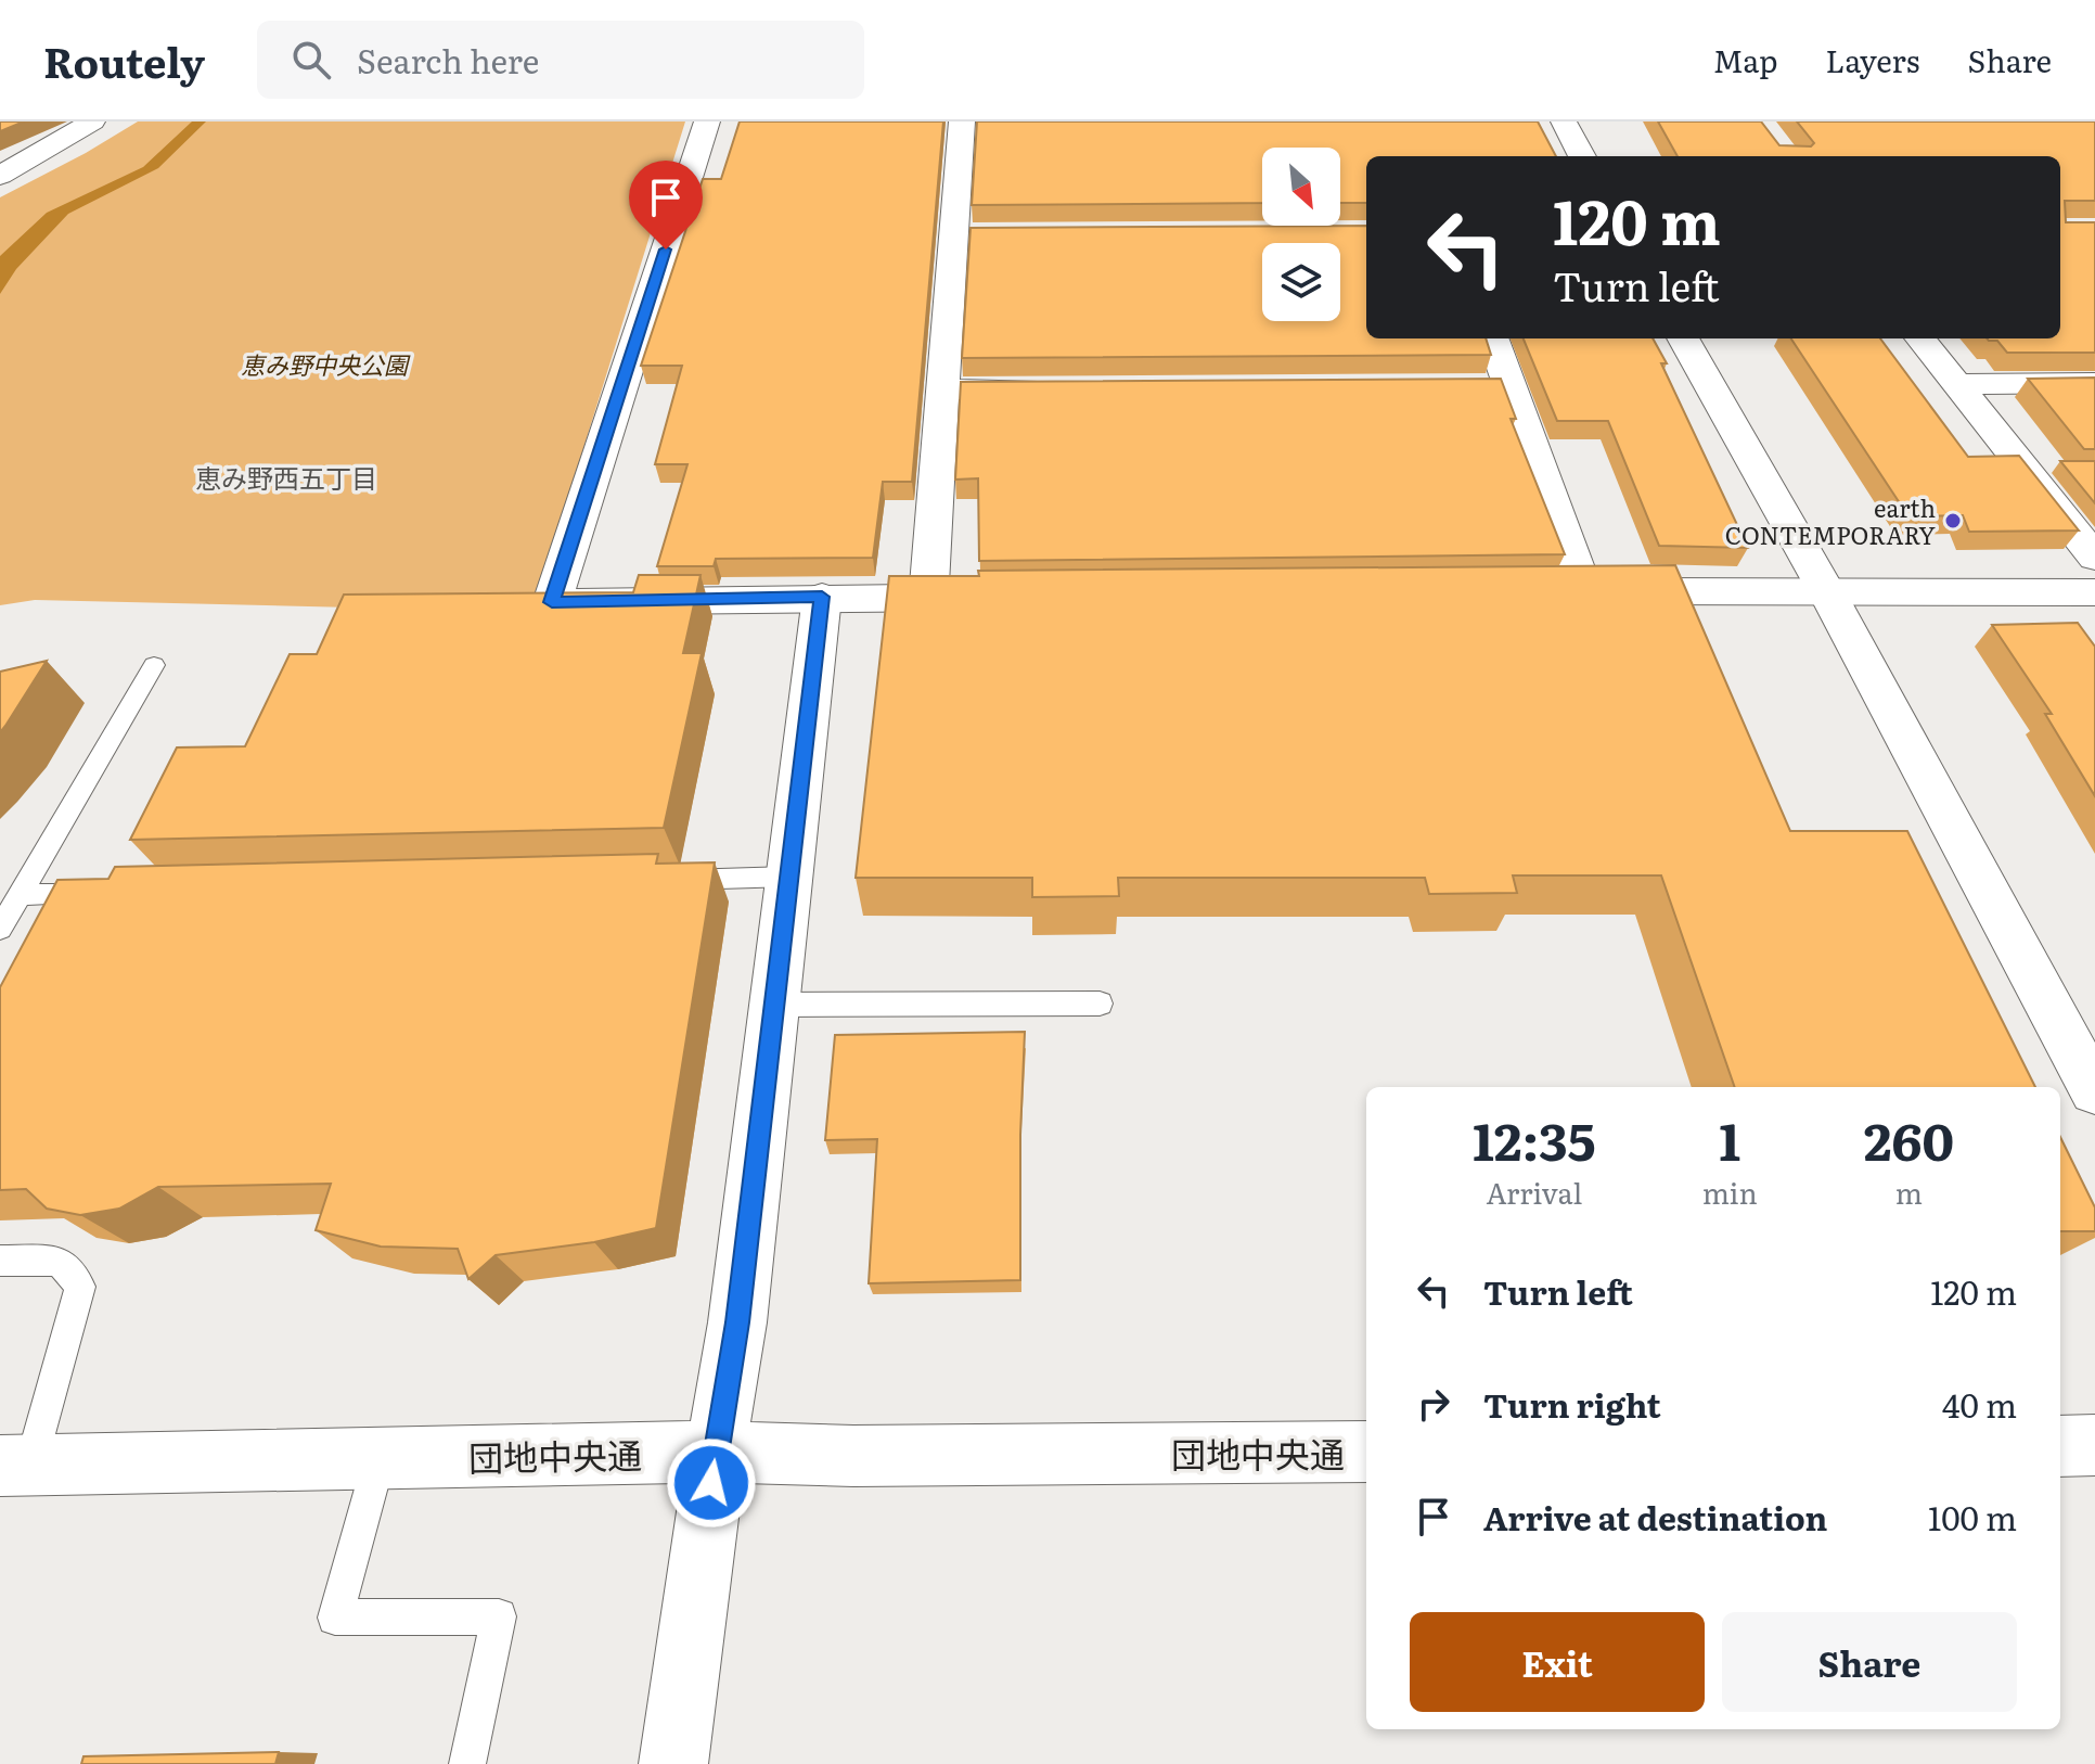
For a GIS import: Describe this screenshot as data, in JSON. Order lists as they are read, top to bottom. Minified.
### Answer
{"streets":{"street":["団地中央通"]},"districts":["恵み野西五丁目"],"parks":["恵み野中央公園"],"places":["earth CONTEMPORARY"],"north":"bottom right","page":{"header":"Routely","search":"Search here","nav":["Map","Layers","Share"],"turn":["120 m","Turn left"],"eta":["12:35","Arrival","1","min","260","m"],"list":[{"name":"Turn left","value":"120 m"},{"name":"Turn right","value":"40 m"},{"name":"Arrive at destination","value":"100 m"}],"buttons":["Exit","Share"]}}
